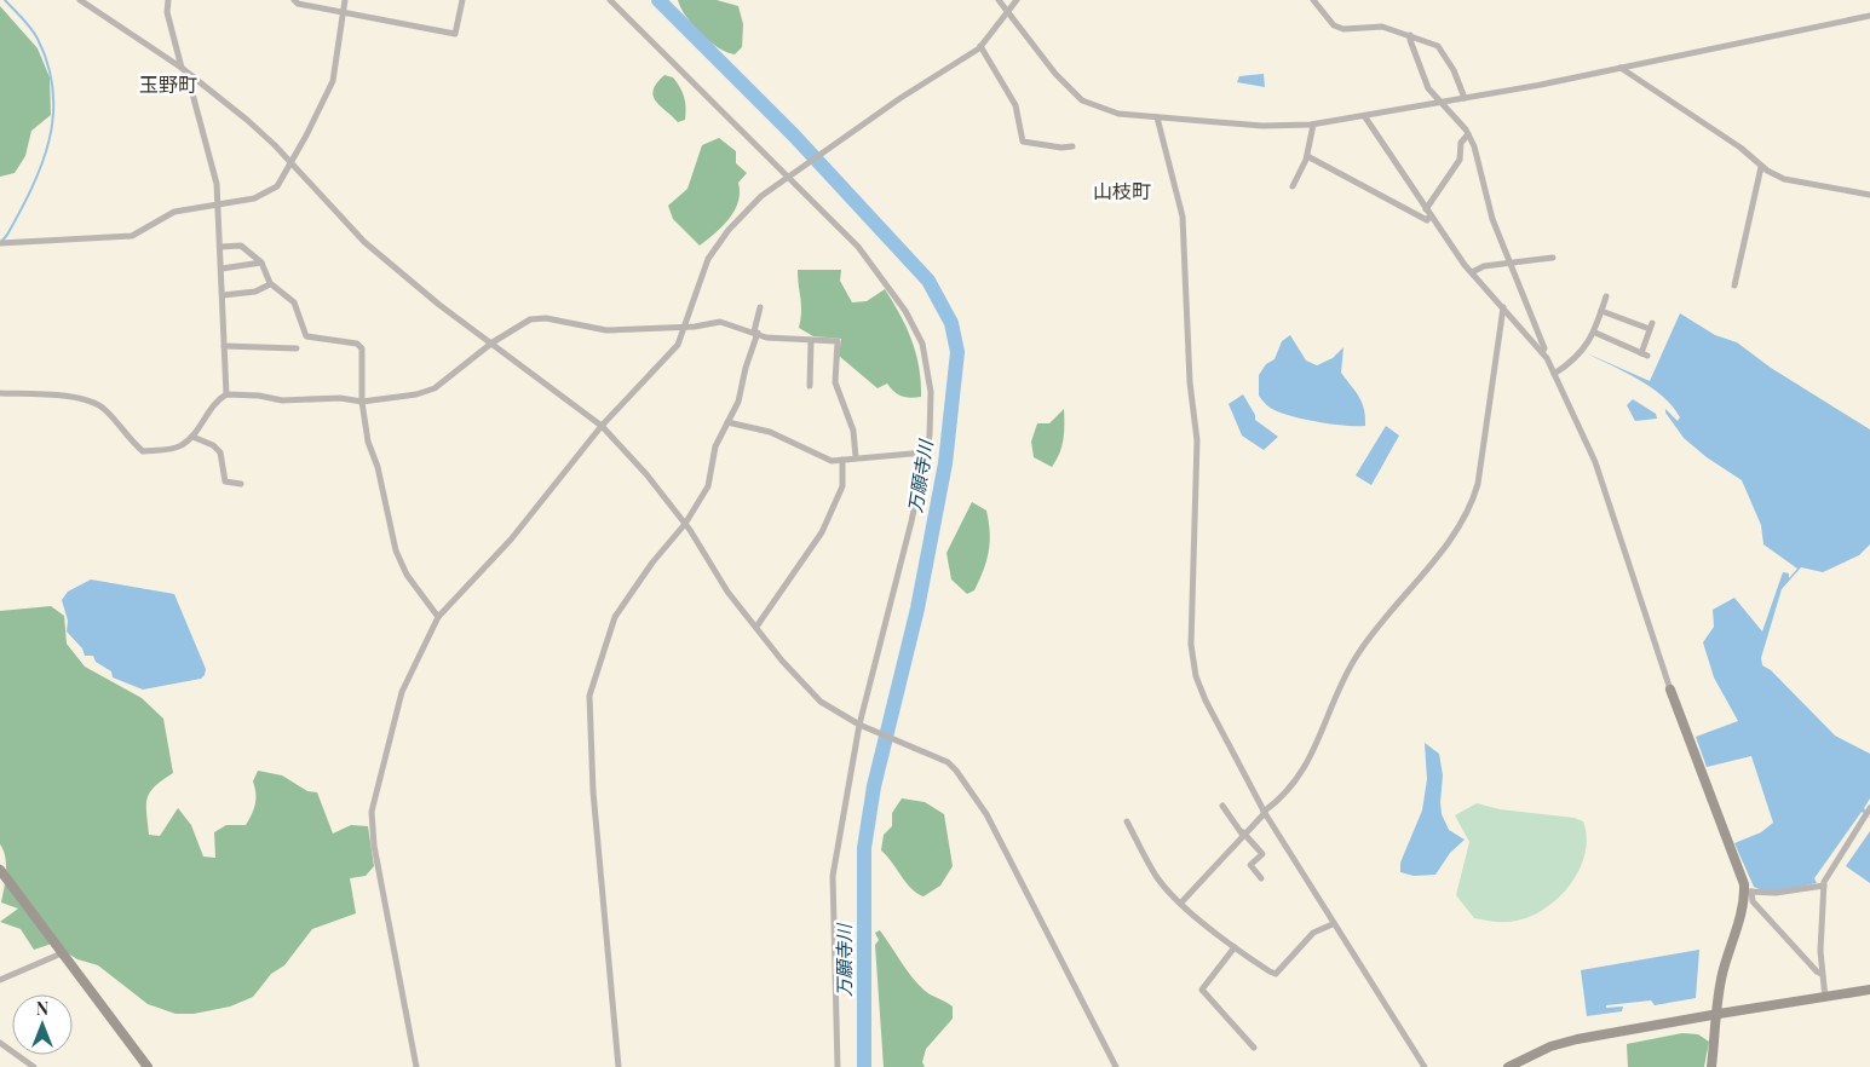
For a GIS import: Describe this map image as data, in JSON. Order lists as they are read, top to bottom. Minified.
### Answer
{"districts":["玉野町","山枝町"],"water":["万願寺川"],"north":"top"}
